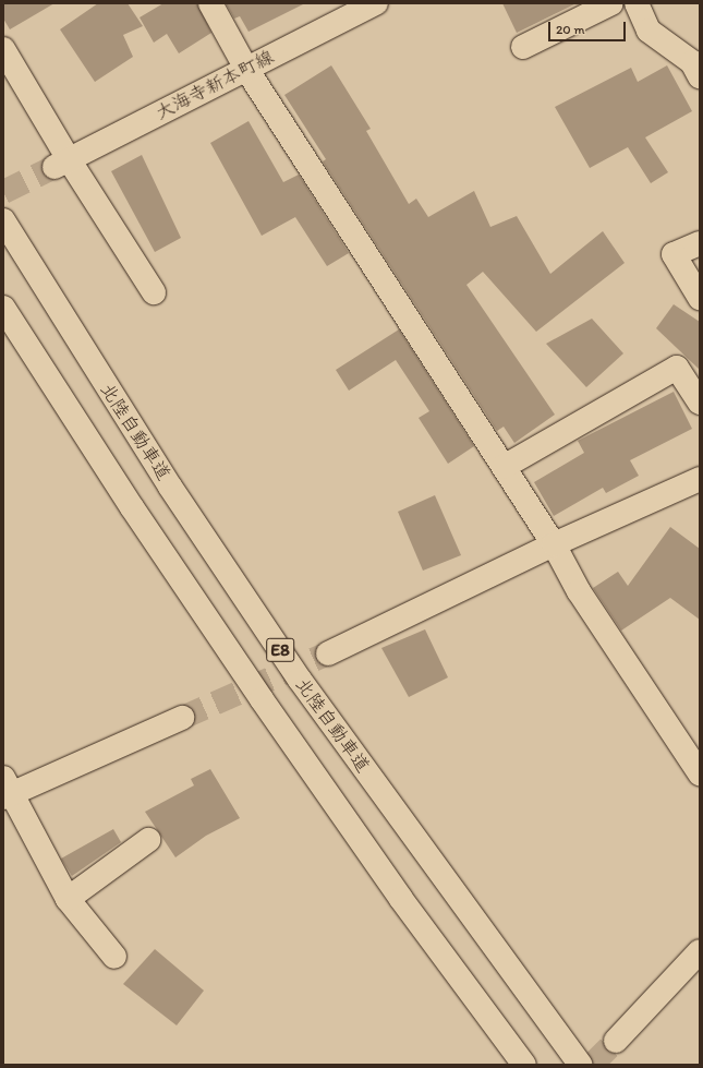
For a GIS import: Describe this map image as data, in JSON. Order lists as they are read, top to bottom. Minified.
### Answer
{"streets":{"main road":["大海寺新本町線","北陸自動車道","E8"]},"scale_bar":"20 m"}
